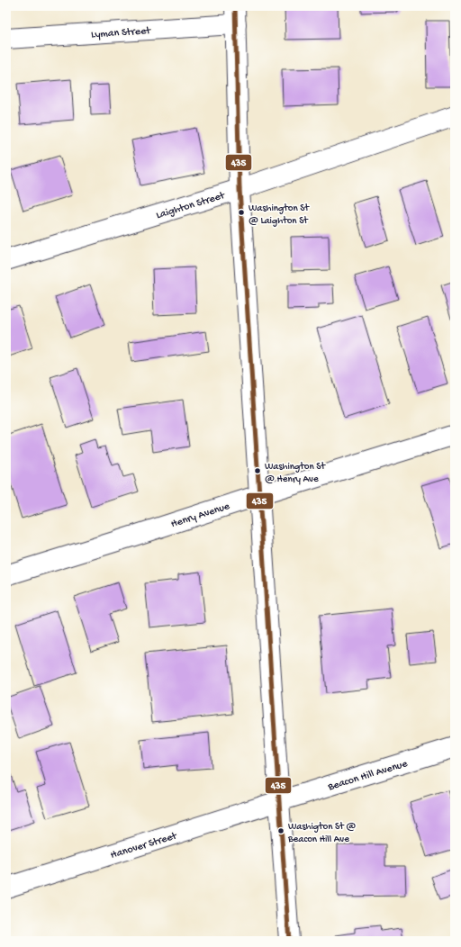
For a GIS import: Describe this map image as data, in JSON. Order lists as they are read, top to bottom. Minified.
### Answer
{"streets":{"street":["Lyman Street","Laighton Street","Henry Avenue","Beacon Hill Avenue","Hanover Street"]},"crossings":[["Beacon Hill Avenue","Hanover Street"]],"places":["Washington St @ Laighton St","Washington St @ Henry Ave","Washigton St @ Beacon Hill Ave"],"lines":["transit line 435"]}
